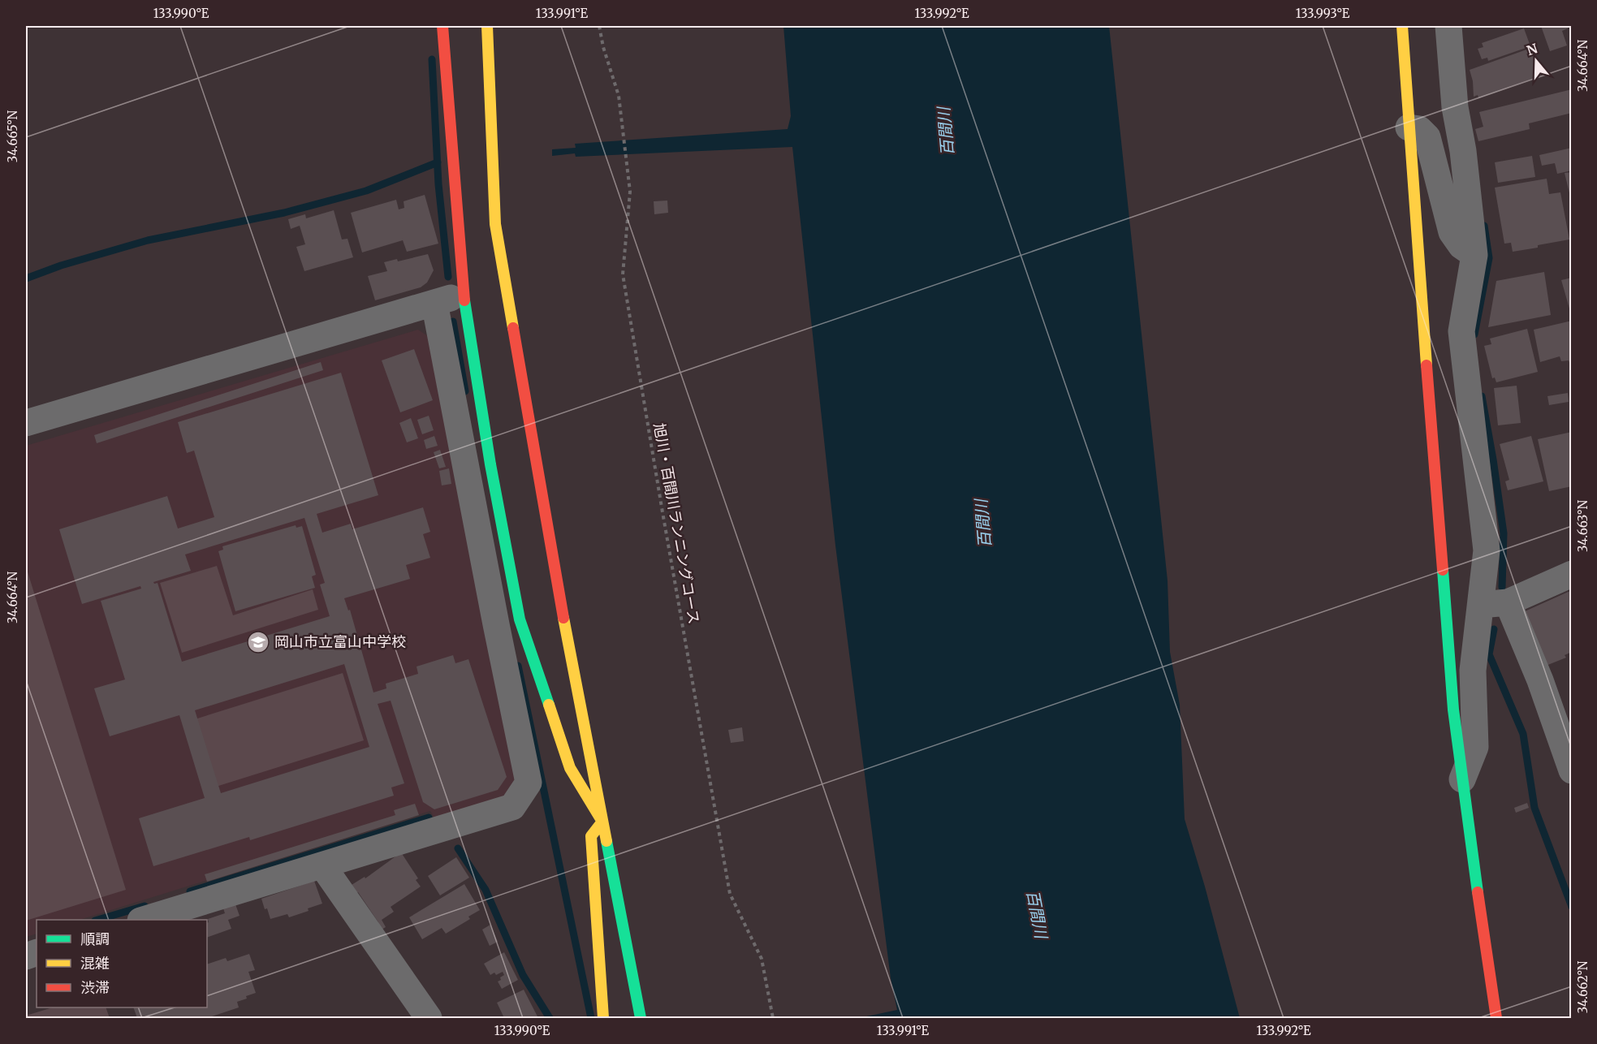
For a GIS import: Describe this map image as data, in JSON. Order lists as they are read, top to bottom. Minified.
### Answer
{"streets":{"path":["旭川・百間川ランニングコース"]},"water":["百間川"],"places":{"school or university":["岡山市立富山中学校"]},"legend":["順調","混雑","渋滞"],"north":"top","coordinates":["133.990°E","133.991°E","133.992°E","133.993°E","34.664°N","34.665°N","34.663°N","34.662°N"]}
